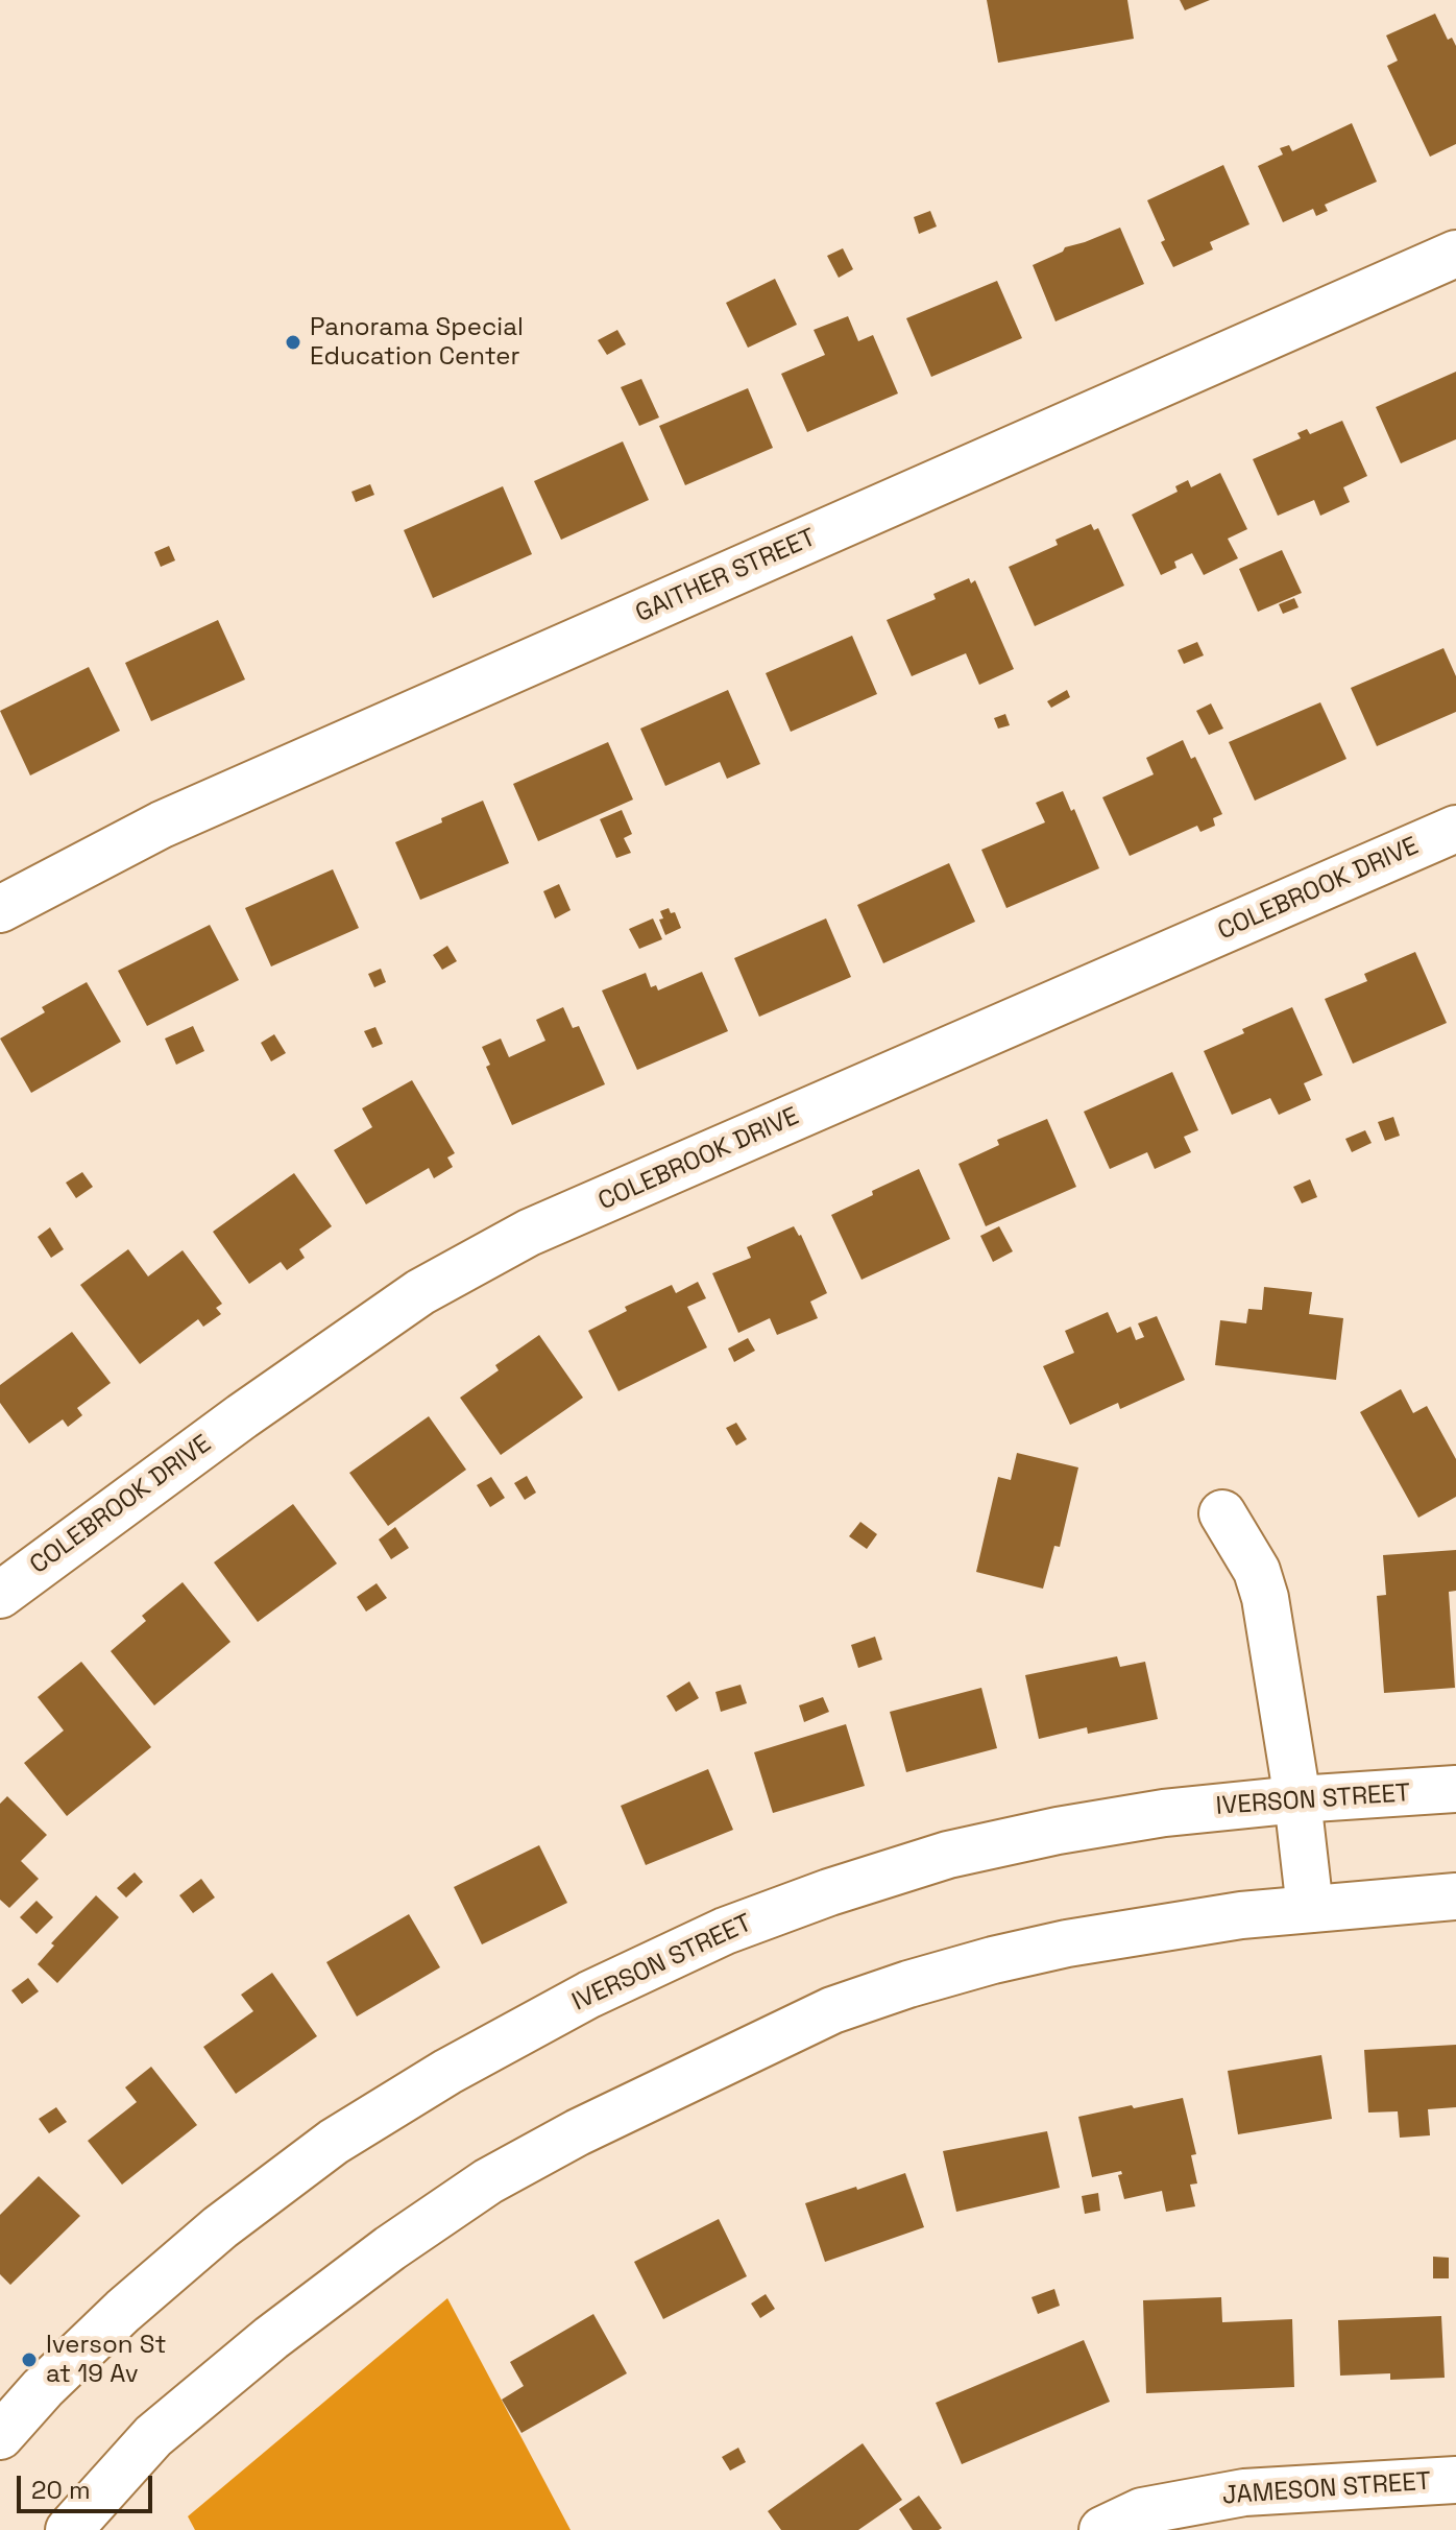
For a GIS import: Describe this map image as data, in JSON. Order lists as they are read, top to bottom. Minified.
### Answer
{"streets":{"street":["GAITHER STREET","COLEBROOK DRIVE","IVERSON STREET","JAMESON STREET"]},"places":["Panorama Special Education Center","Iverson St at 19 Av"],"scale_bar":"20 m"}
